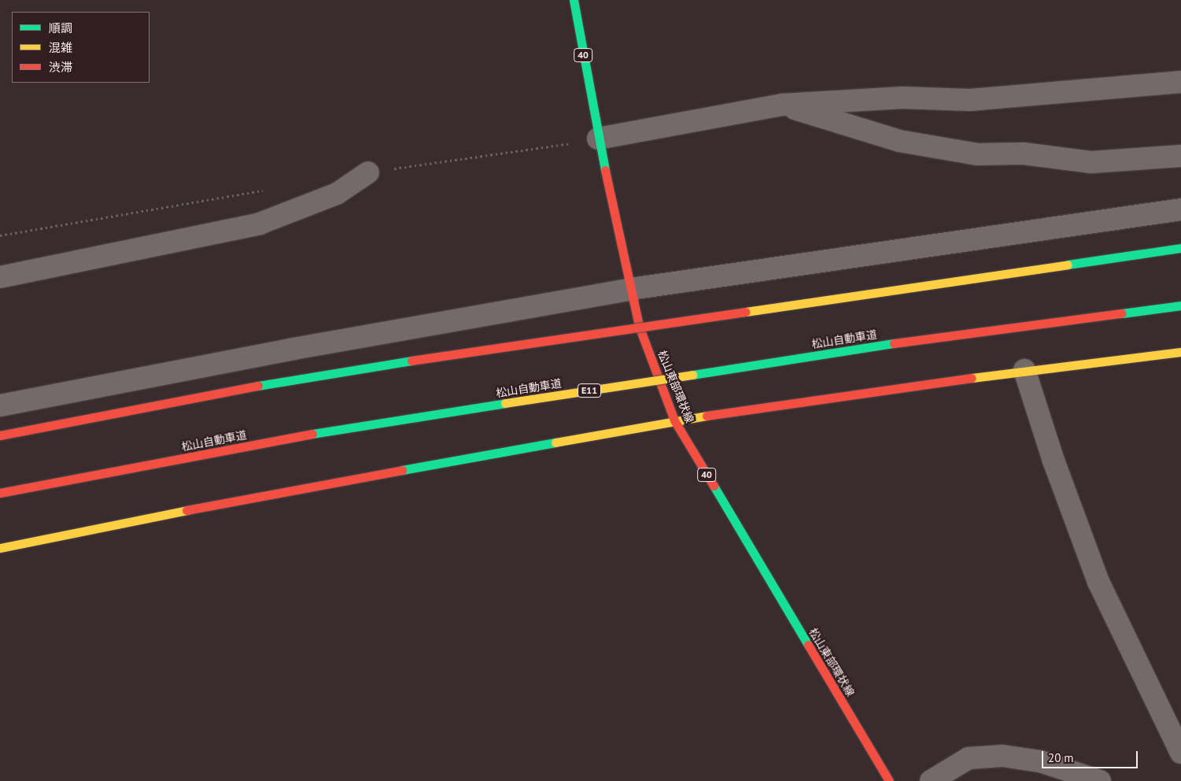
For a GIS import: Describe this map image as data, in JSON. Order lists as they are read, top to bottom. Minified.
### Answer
{"streets":{"main road":["40","松山自動車道","松山東部環状線","E11"]},"legend":["順調","混雑","渋滞"],"scale_bar":"20 m"}
